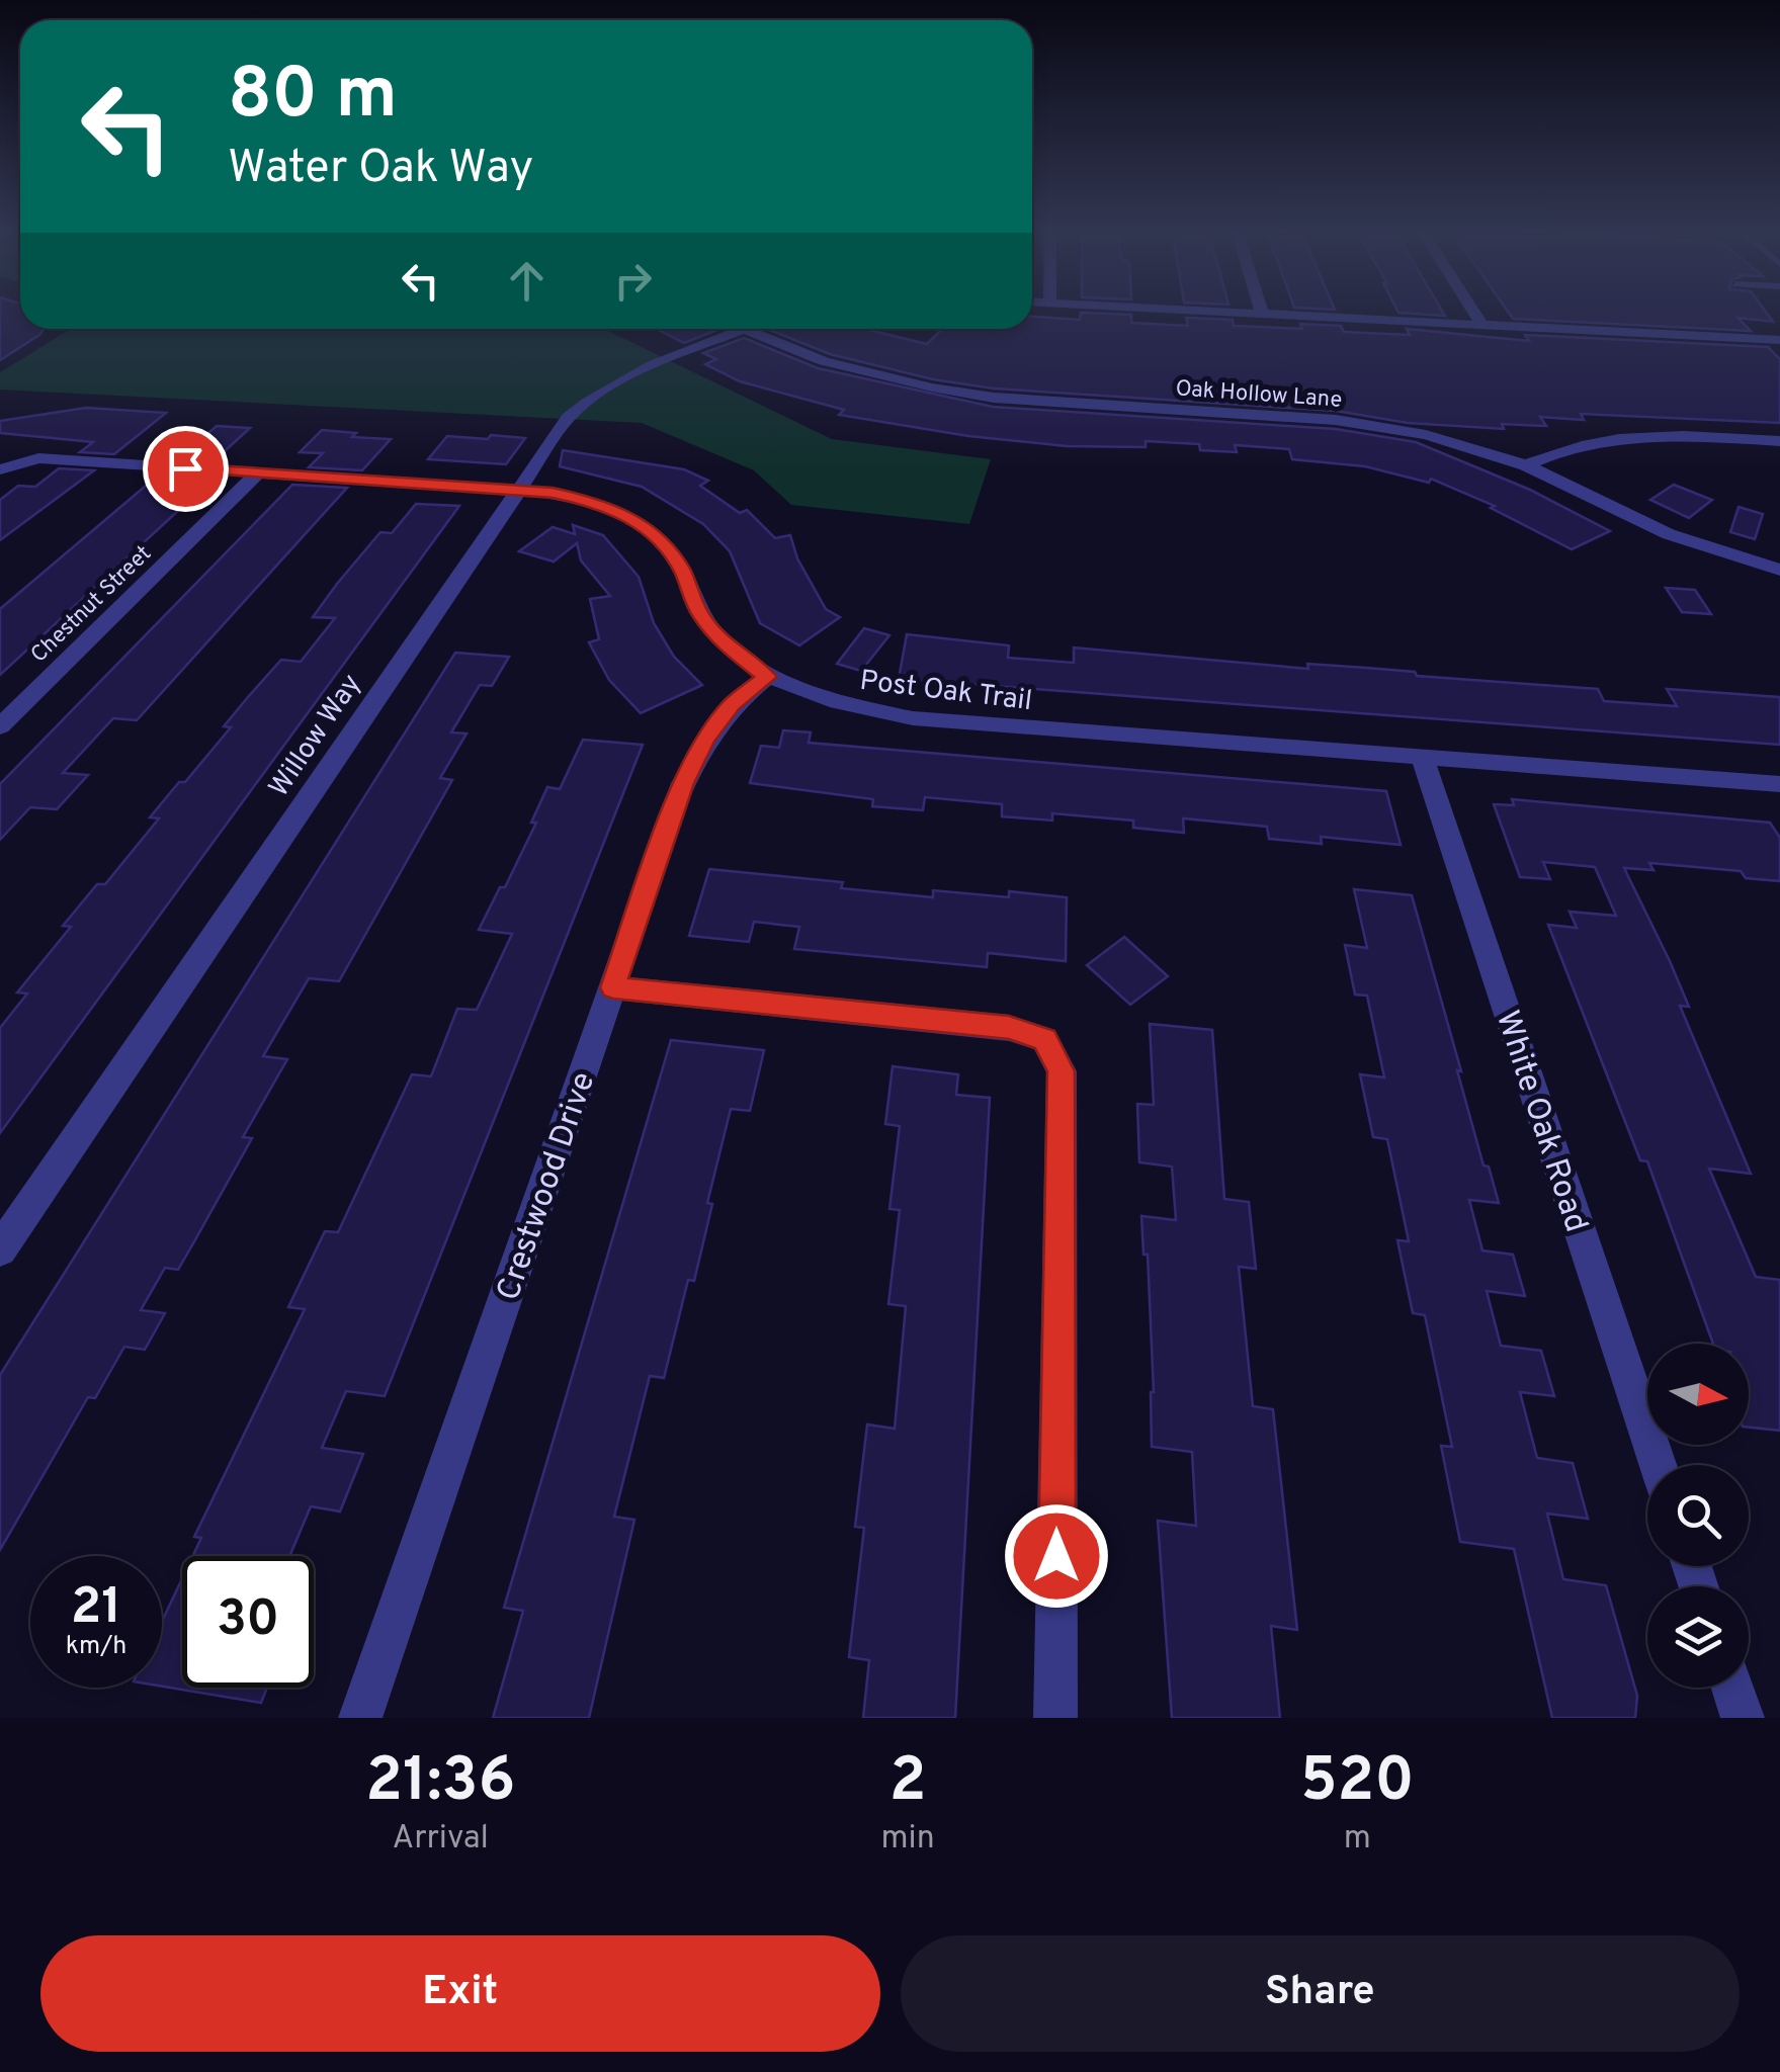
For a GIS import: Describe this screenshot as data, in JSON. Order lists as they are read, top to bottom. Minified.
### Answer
{"streets":{"street":["Oak Hollow Lane","Chestnut Street","Post Oak Trail","Willow Way","White Oak Road","Crestwood Drive"]},"crossings":[["Oak Hollow Lane","Willow Way"],["Chestnut Street","Post Oak Trail"],["Post Oak Trail","Willow Way"],["Post Oak Trail","White Oak Road"],["Post Oak Trail","Crestwood Drive"]],"north":"right","page":{"turn":["80 m","Water Oak Way"],"speed":"21 km/h","limit":"30","eta":["21:36","Arrival","2","min","520","m"],"buttons":["Exit","Share"]}}
